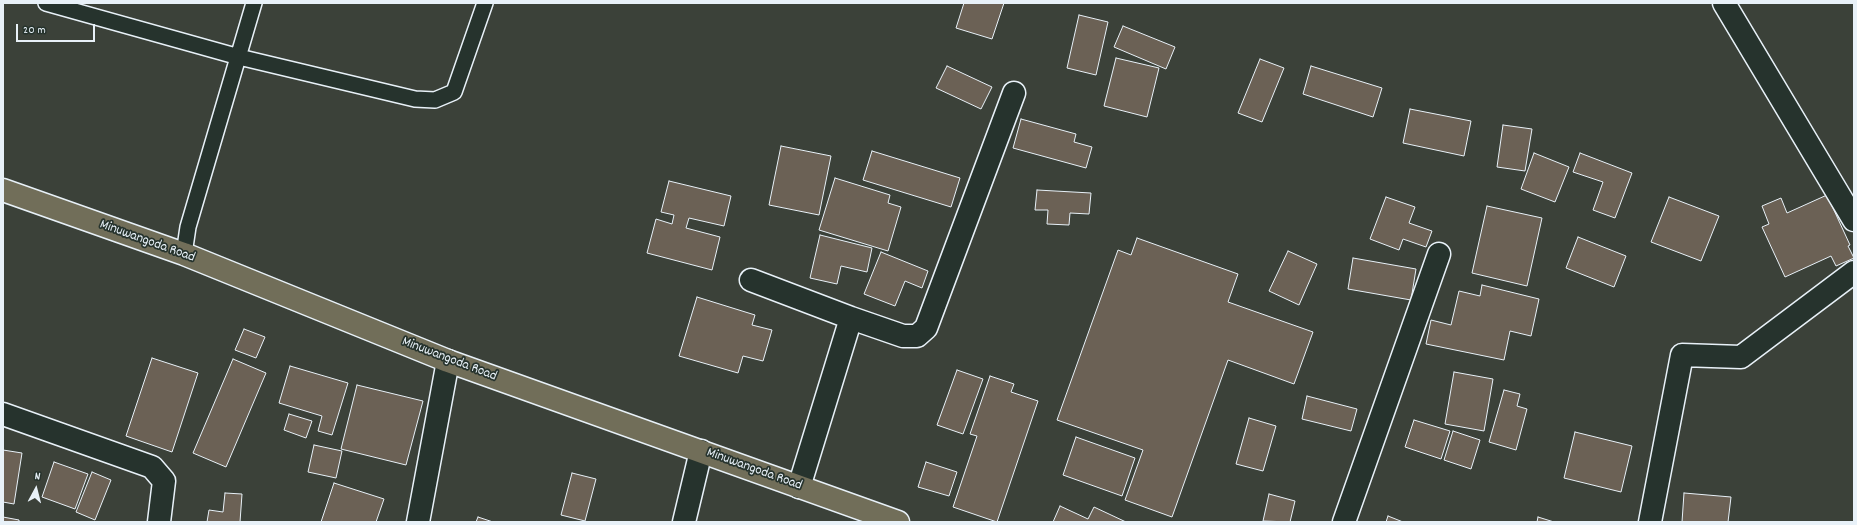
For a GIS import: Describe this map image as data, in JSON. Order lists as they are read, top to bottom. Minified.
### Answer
{"streets":{"main road":["Minuwangoda Road"]},"scale_bar":"20 m","north":"top"}
